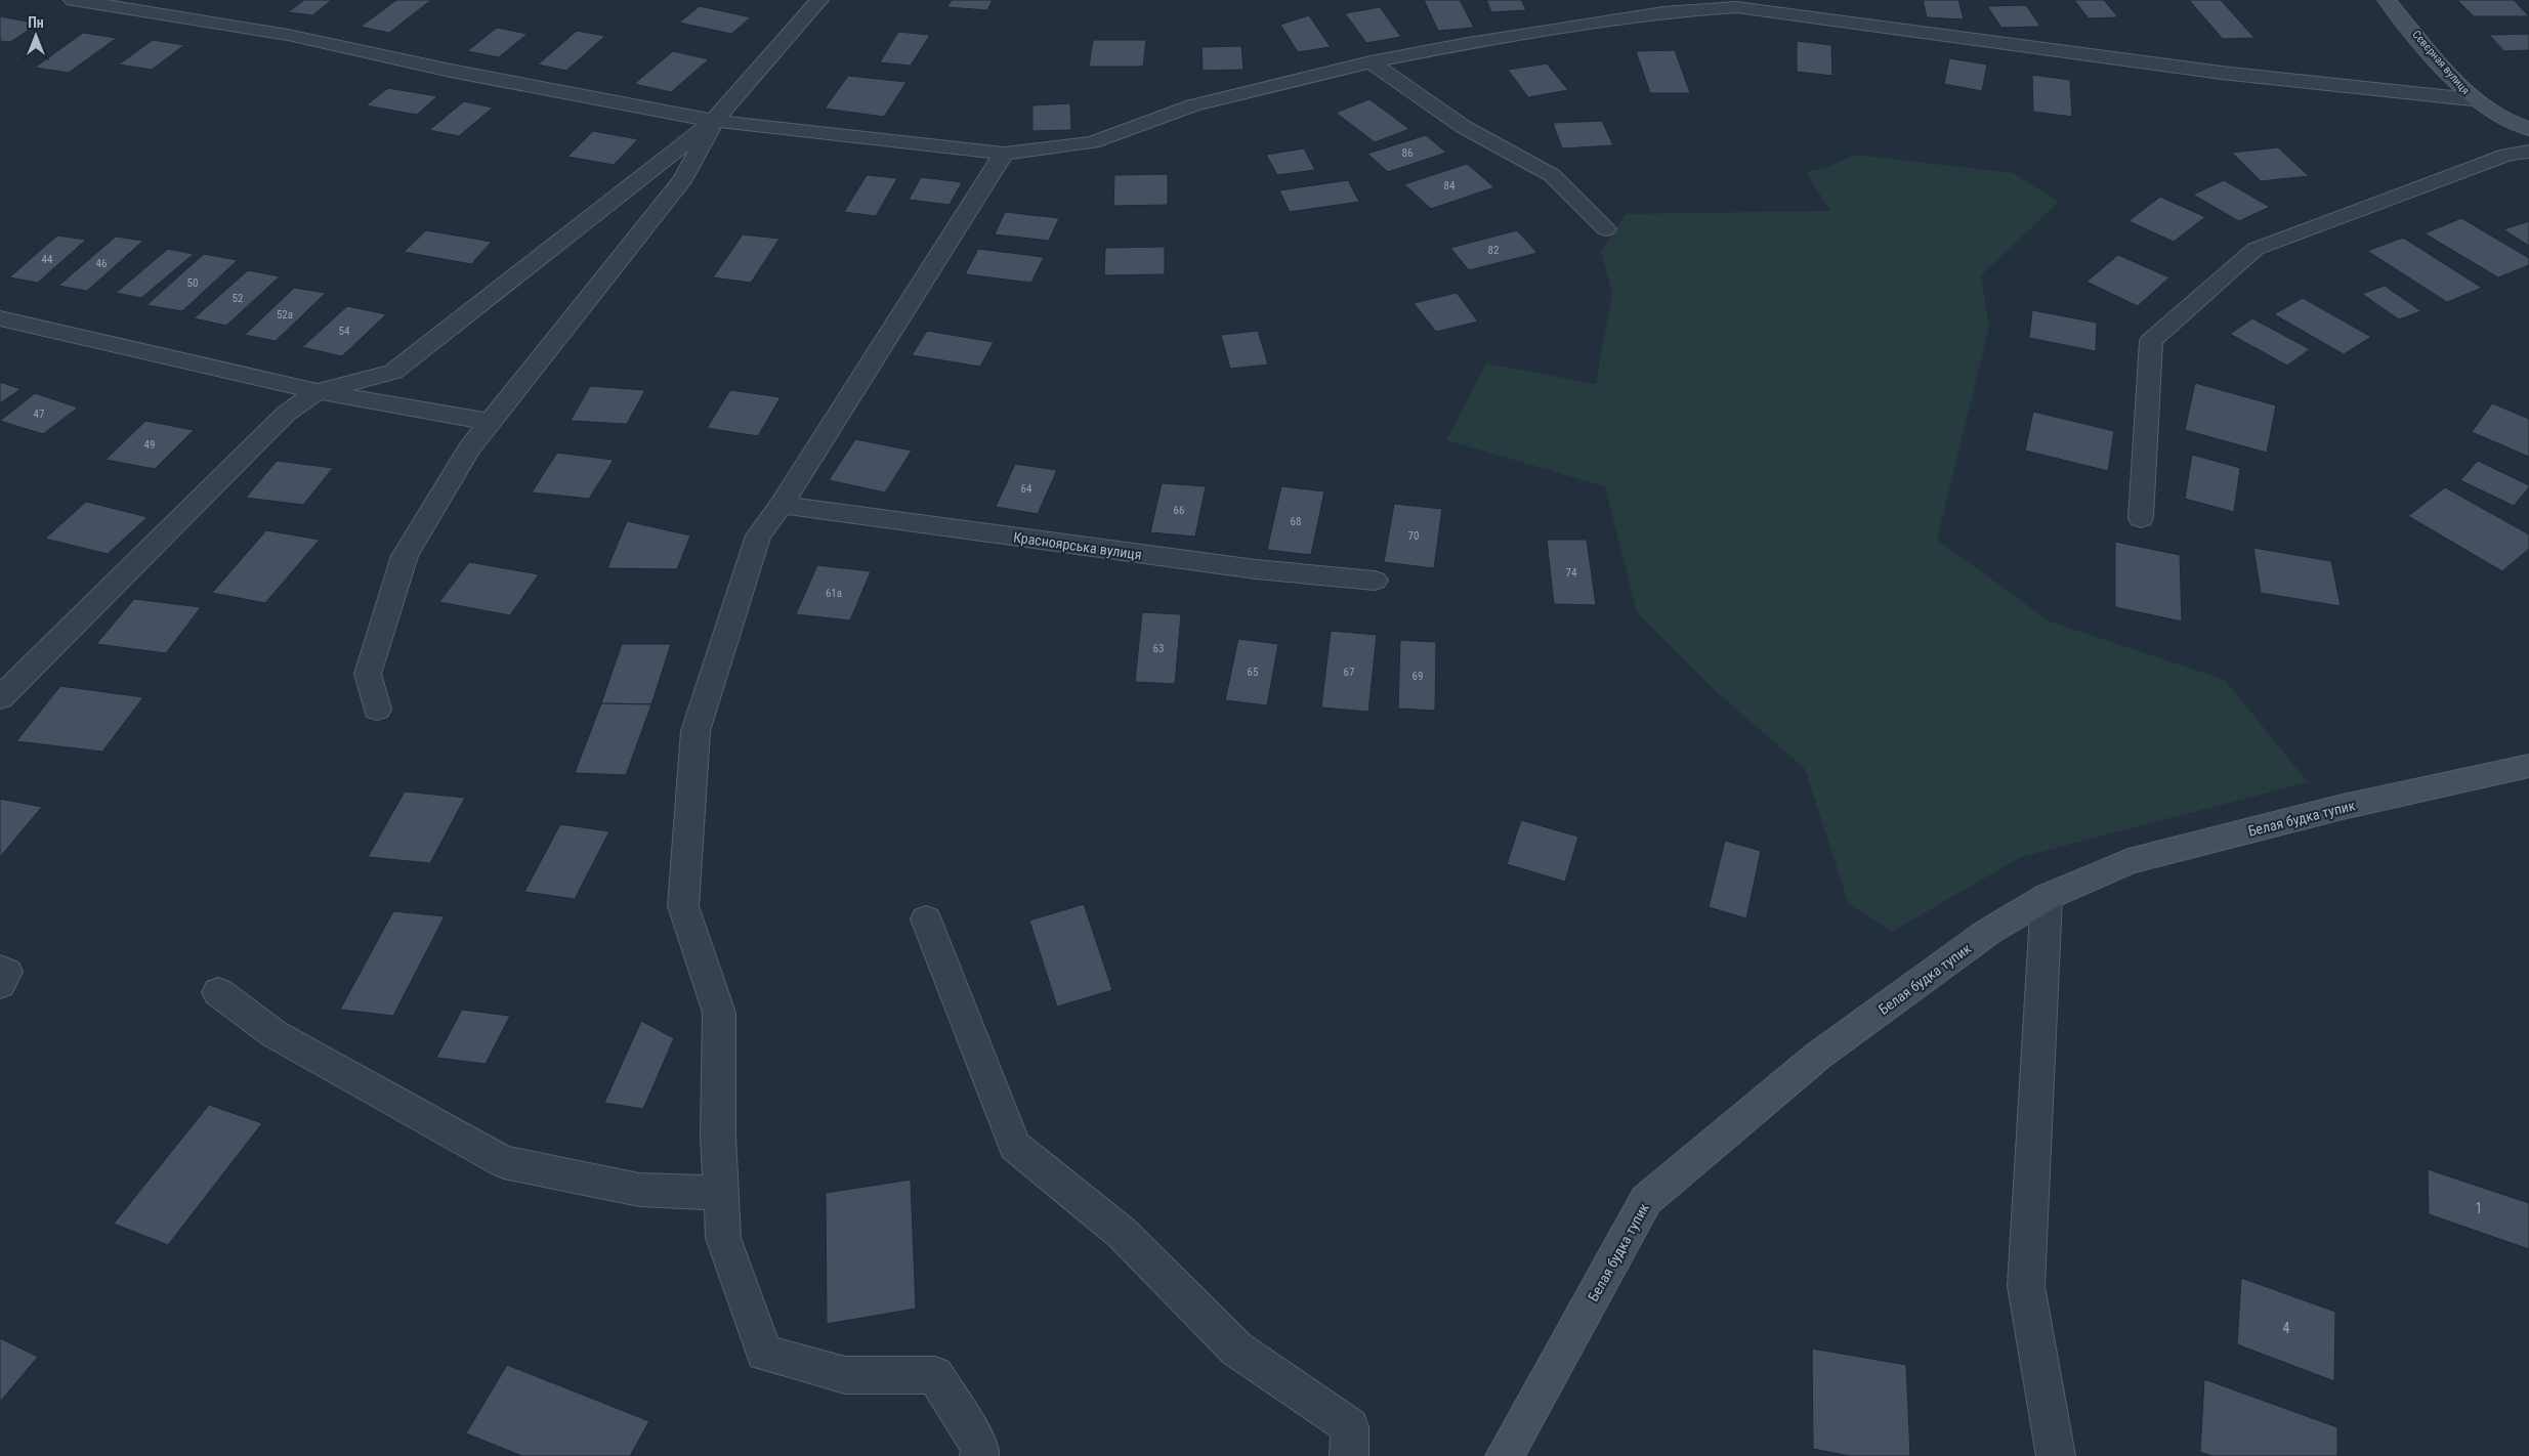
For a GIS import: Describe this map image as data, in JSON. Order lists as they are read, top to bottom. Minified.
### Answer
{"streets":{"street":["Сєвєрная вулиця","Красноярська вулиця","Белая будка тупик"]},"house_numbers":["86","84","82","44","46","50","52","52а","54","47","49","64","66","68","70","74","61а","63","65","67","69","1","4"],"north":"top"}
